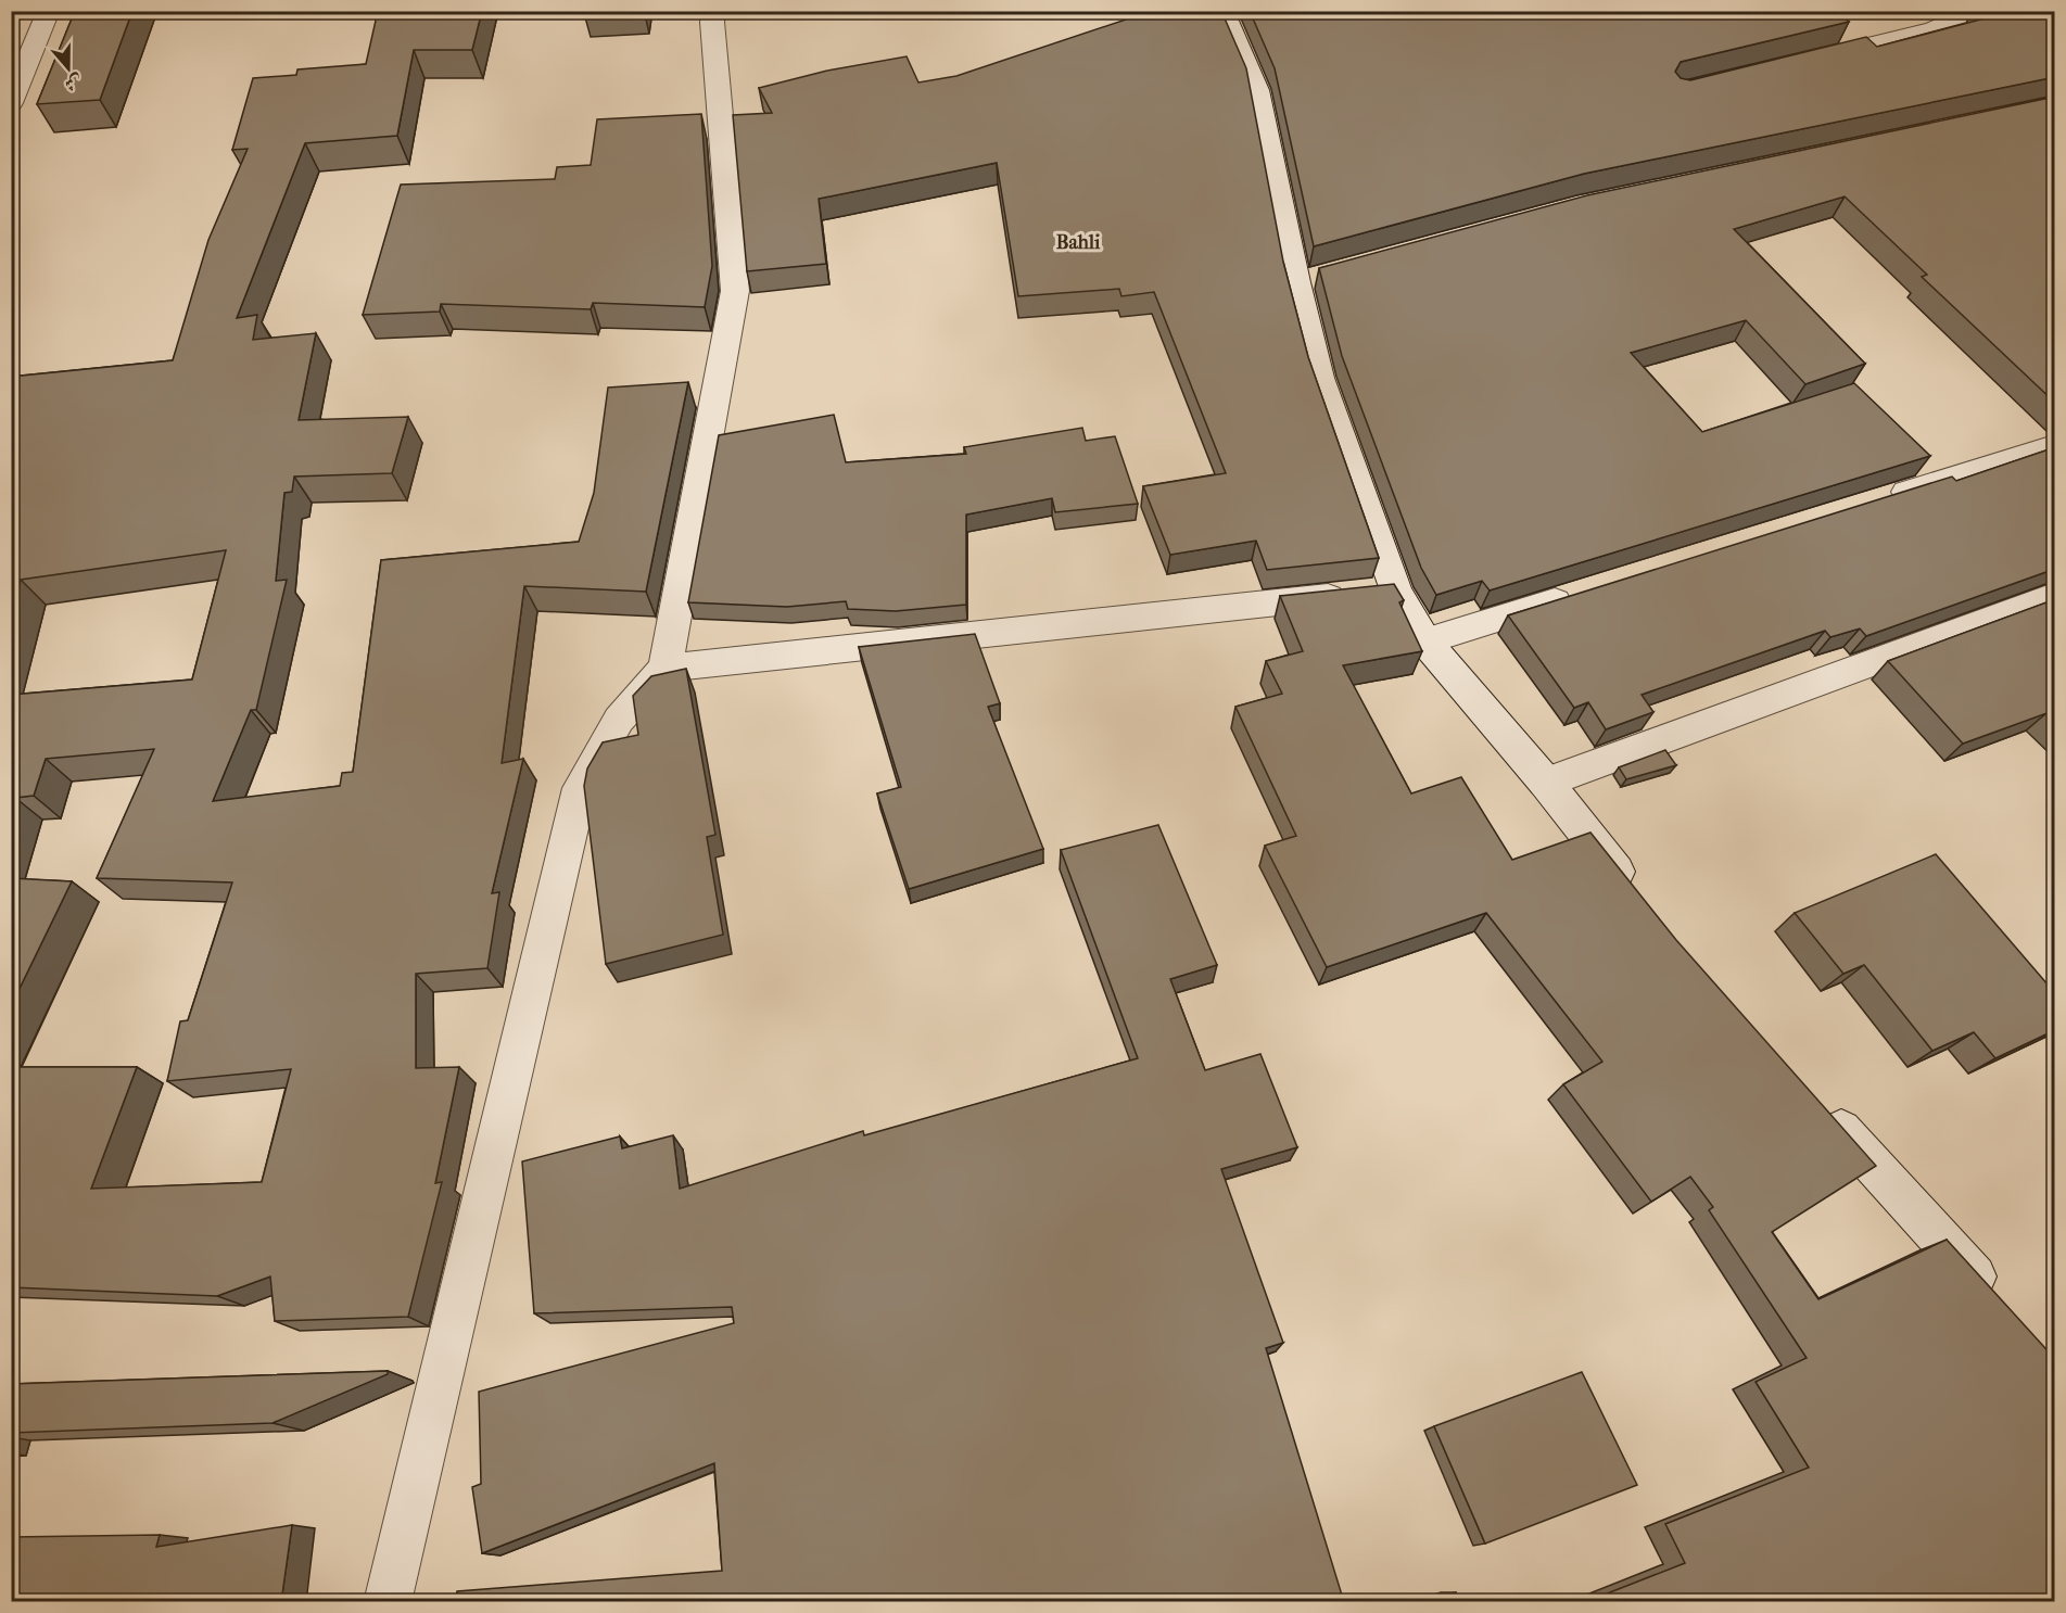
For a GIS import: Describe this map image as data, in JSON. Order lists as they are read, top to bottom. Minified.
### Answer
{"districts":["Bahli"],"north":"bottom"}
